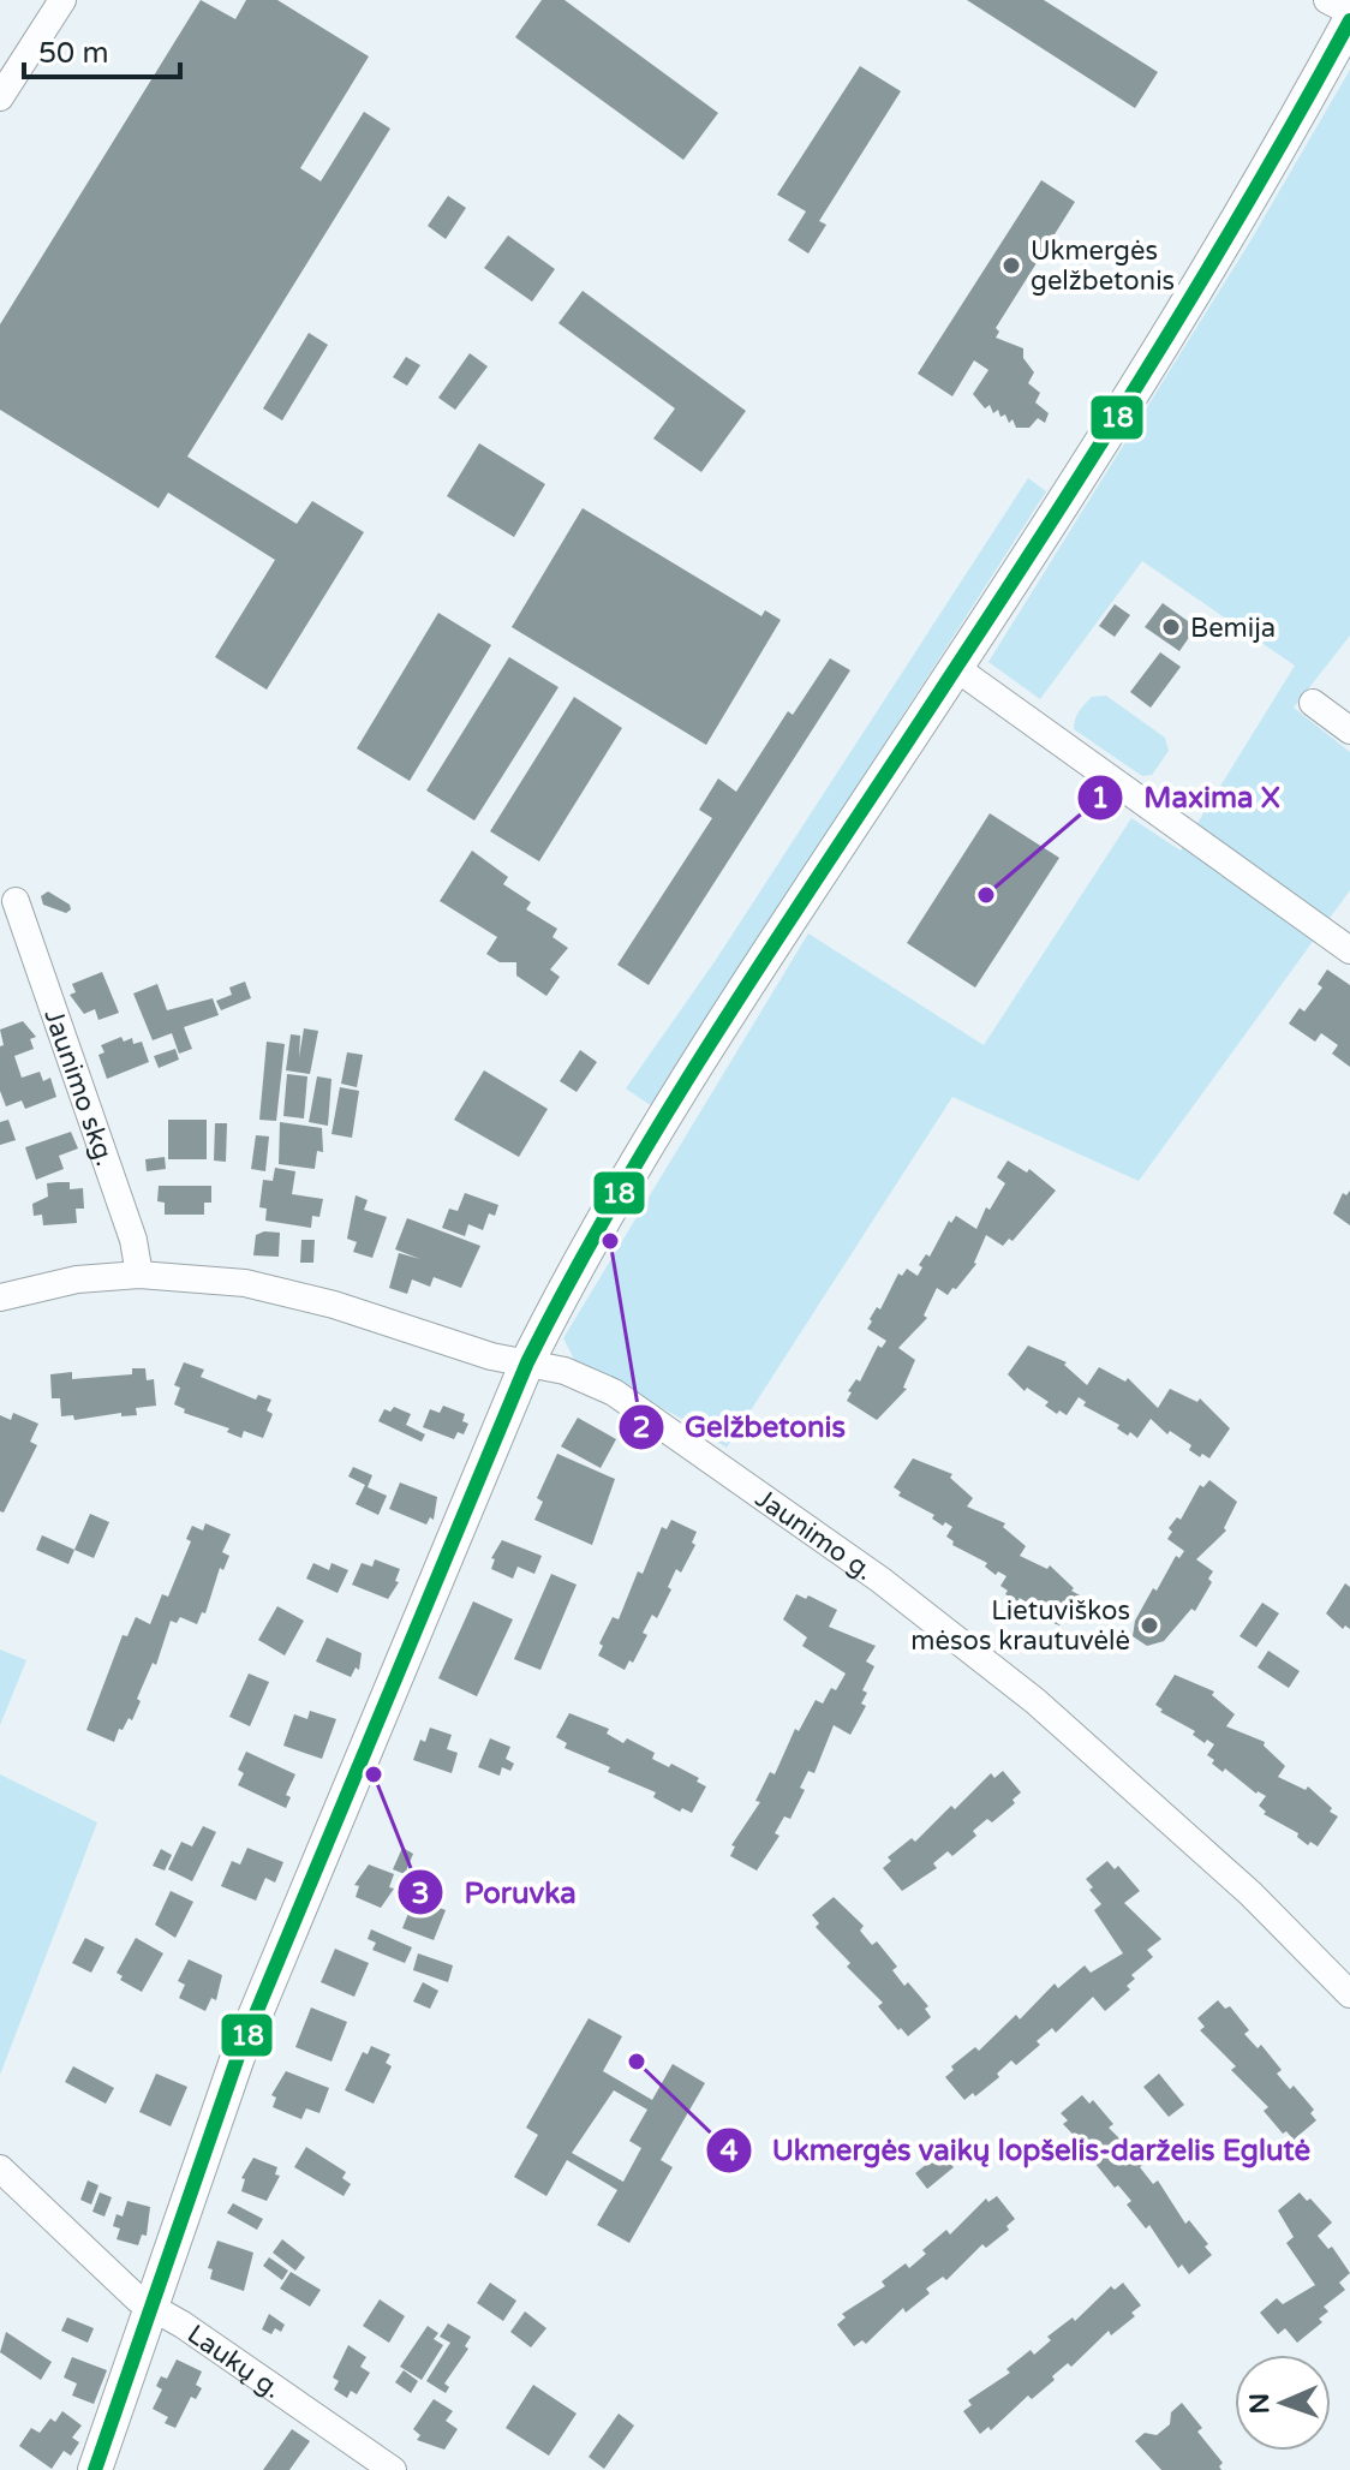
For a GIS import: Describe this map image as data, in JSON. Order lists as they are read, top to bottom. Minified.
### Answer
{"streets":{"street":["Jaunimo skg.","Jaunimo g.","Laukų g."]},"crossings":[["Jaunimo skg.","Jaunimo g."]],"places":["Ukmergės gelžbetonis","Bemija","Maxima X","Gelžbetonis","Lietuviškos mėsos krautuvėlė","Poruvka","Ukmergės vaikų lopšelis-darželis Eglutė"],"lines":["transit line 18"],"scale_bar":"50 m","north":"left"}
